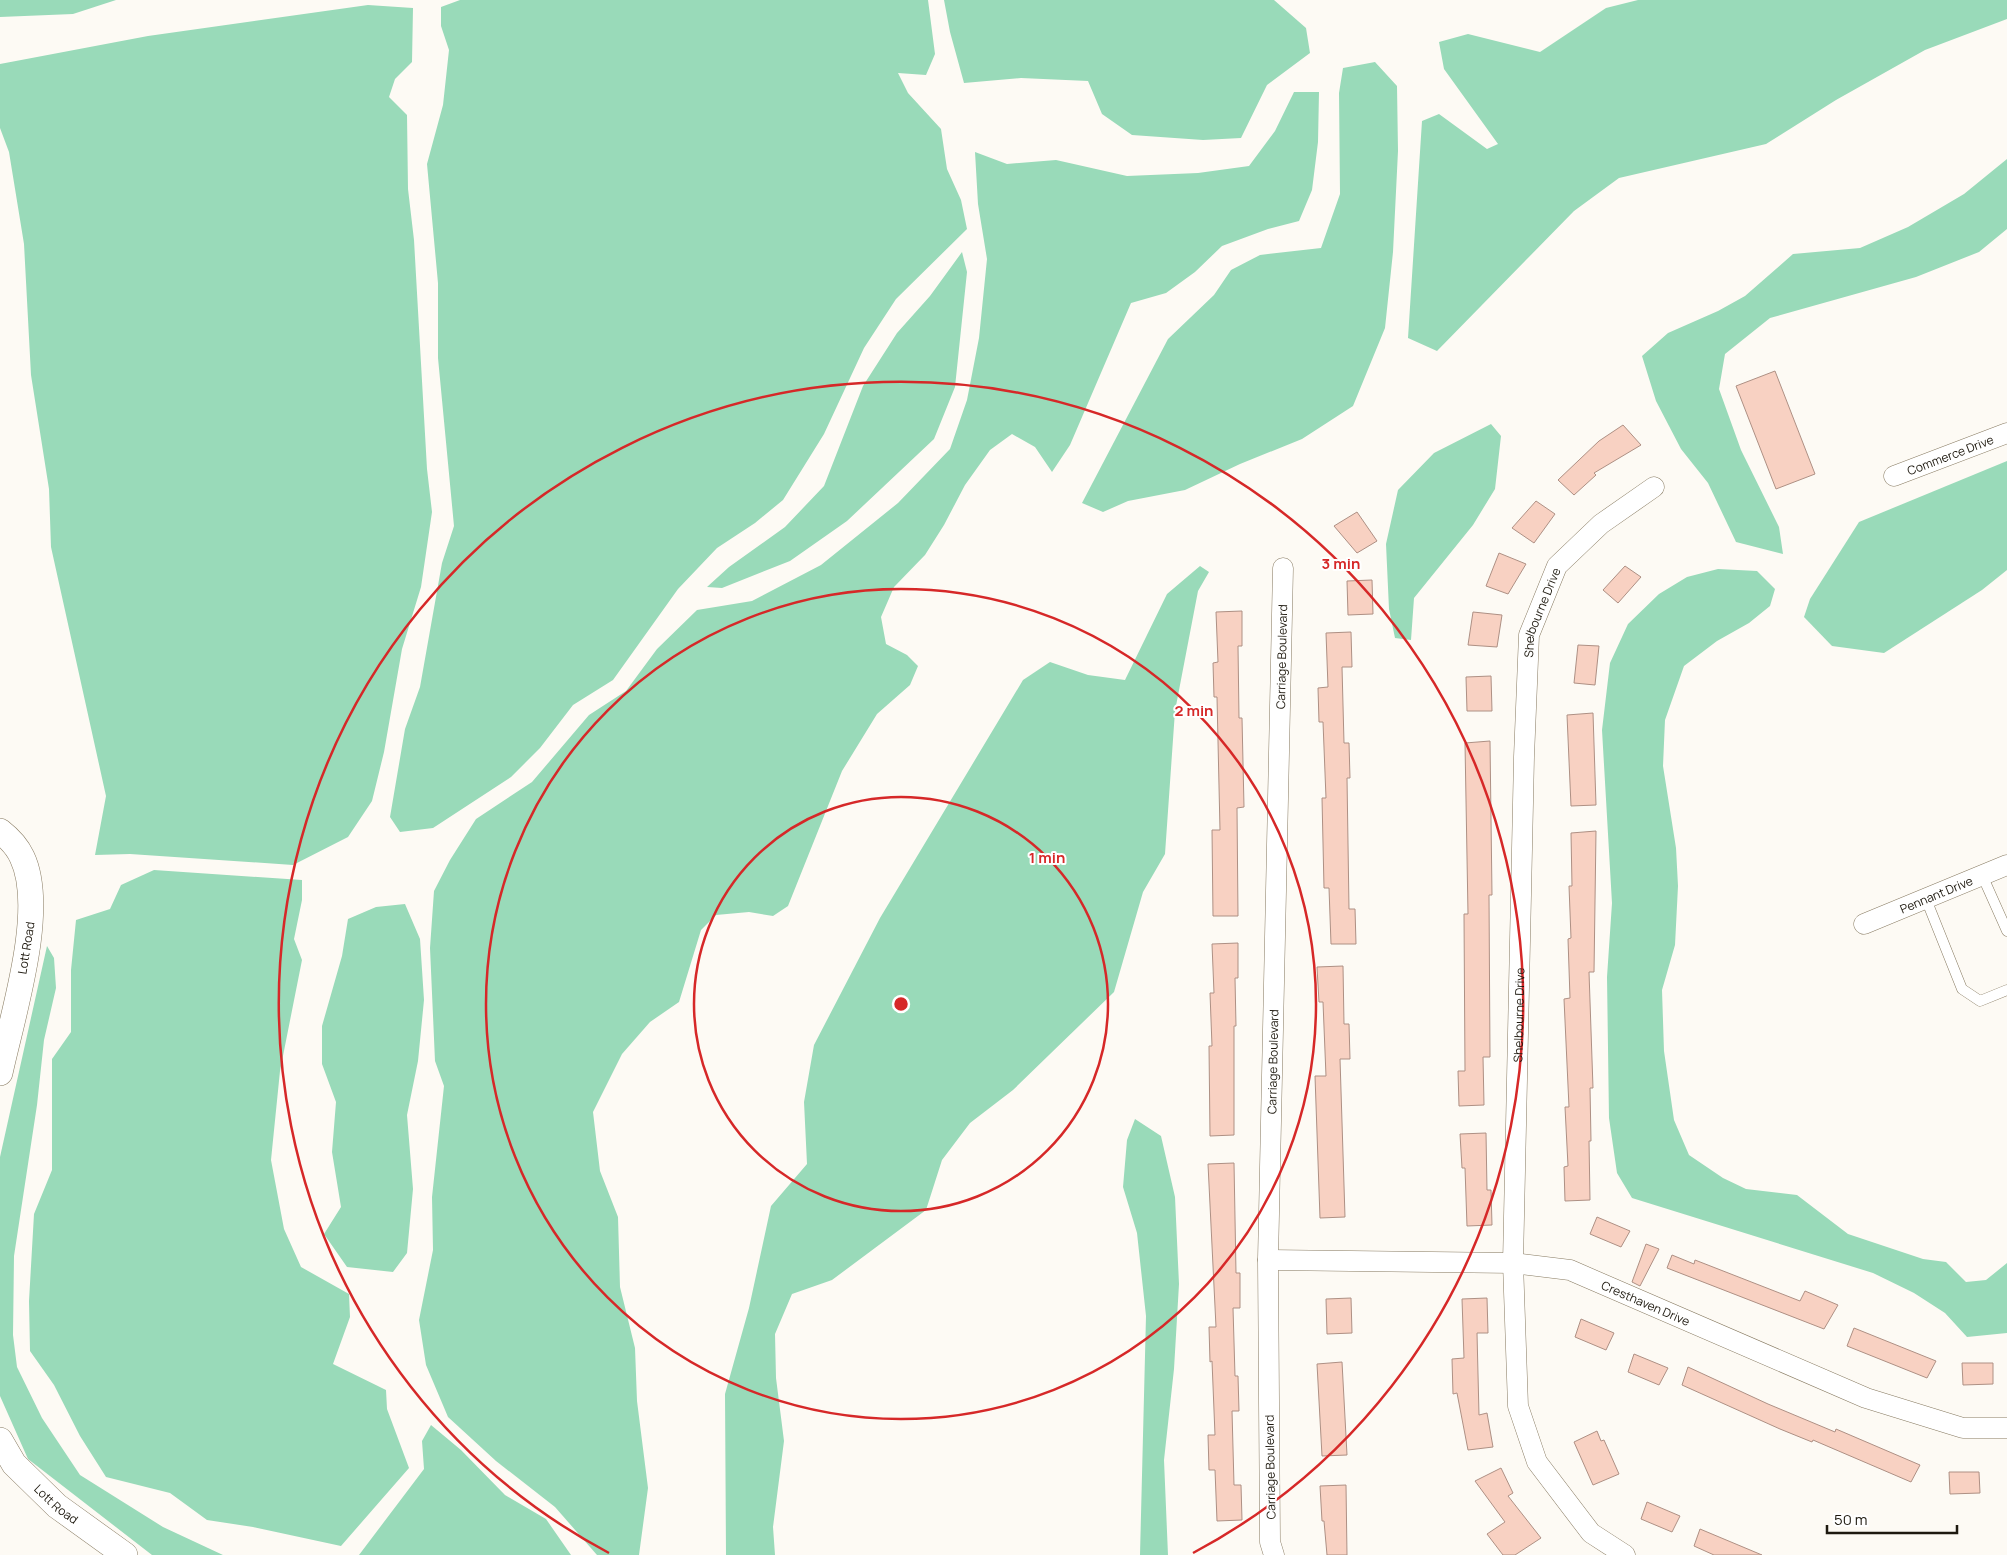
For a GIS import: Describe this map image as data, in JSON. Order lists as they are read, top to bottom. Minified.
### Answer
{"streets":{"street":["Commerce Drive","Shelbourne Drive","Carriage Boulevard","Pennant Drive","Lott Road","Cresthaven Drive"]},"crossings":[["Shelbourne Drive","Cresthaven Drive"],["Carriage Boulevard","Cresthaven Drive"]],"scale_bar":"50 m","rings":["3 min","2 min","1 min"]}
